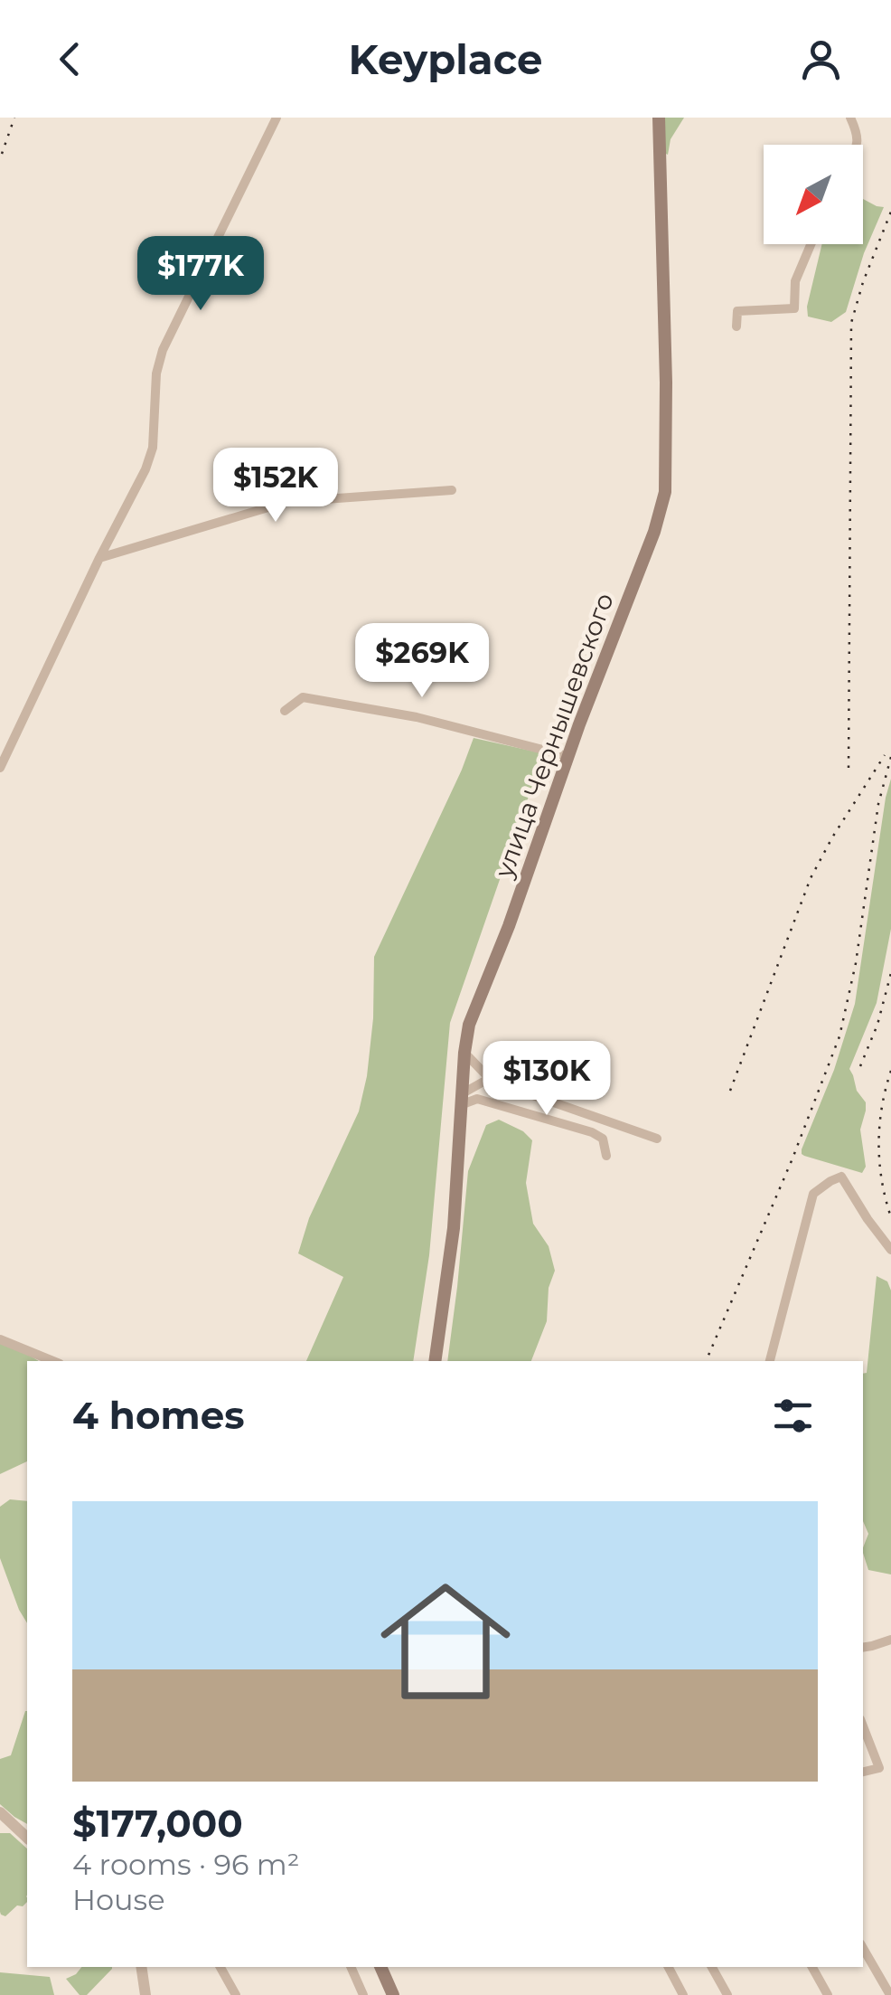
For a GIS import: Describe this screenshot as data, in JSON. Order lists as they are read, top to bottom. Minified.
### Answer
{"streets":{"main road":["улица Чернышевского"]},"north":"bottom left","page":{"header":"Keyplace","price":["$177K","$152K","$269K","$130K"],"heading":"4 homes","list":[{"name":"$177,000","note":"4 rooms · 96 m² · House"}]}}
